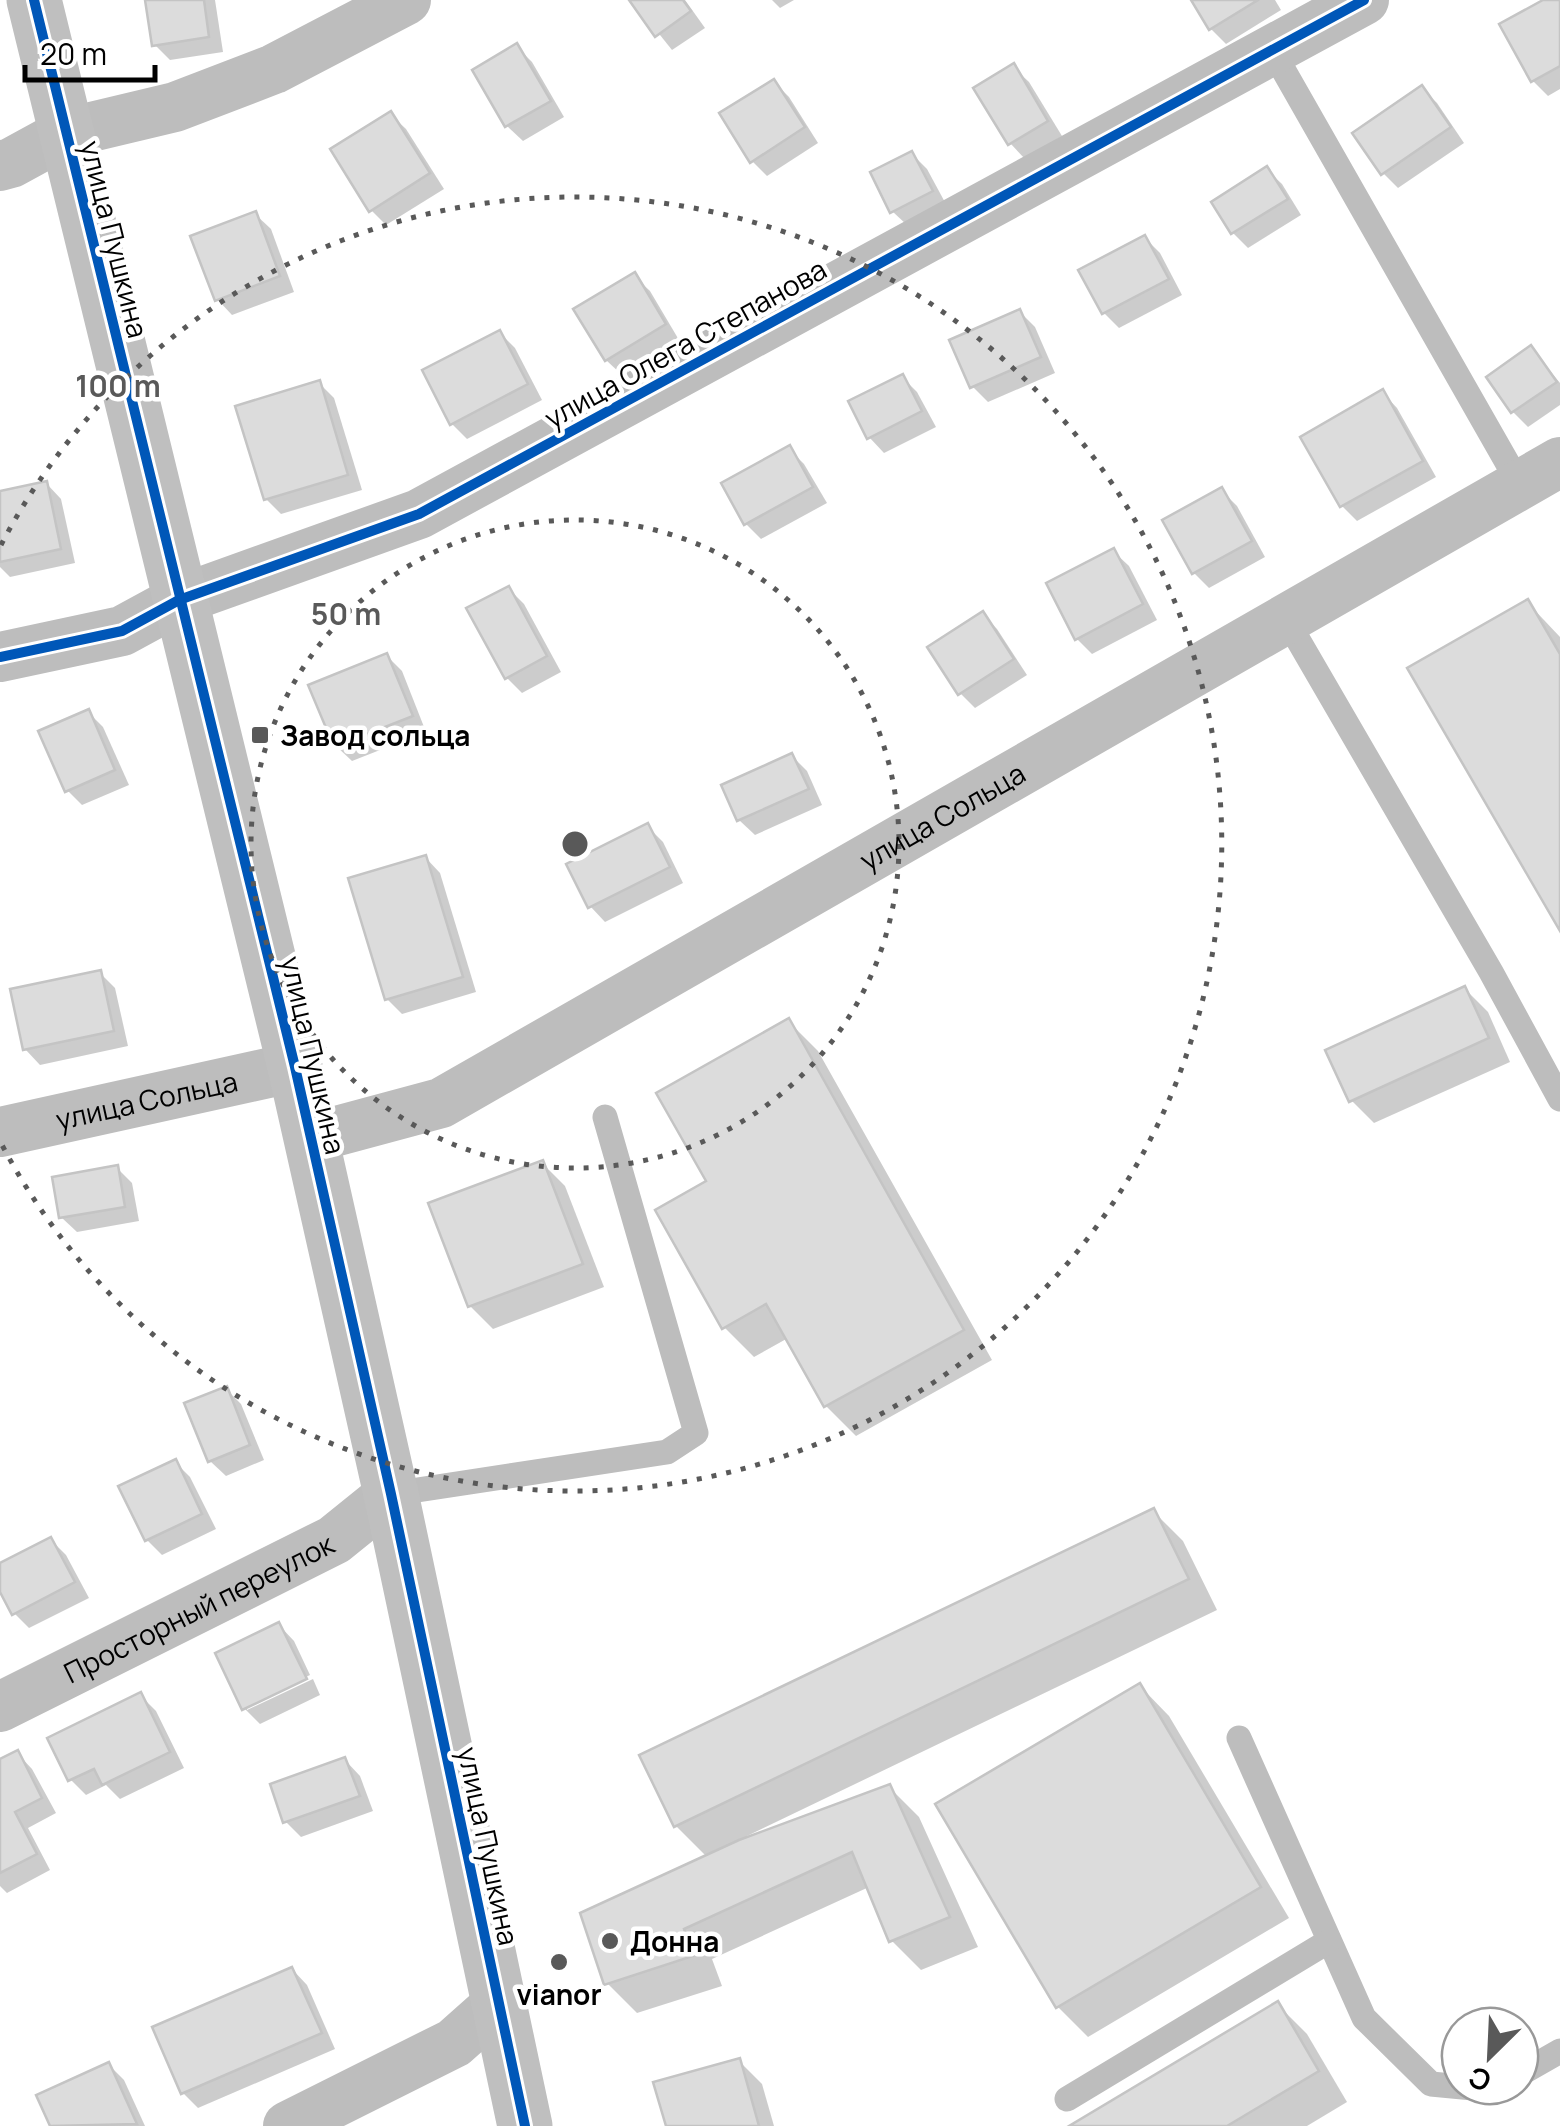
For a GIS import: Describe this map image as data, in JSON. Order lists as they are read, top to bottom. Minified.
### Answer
{"streets":{"street":["улица Пушкина","улица Олега Степанова","улица Сольца","Просторный переулок"]},"crossings":[["улица Пушкина","улица Олега Степанова"],["улица Пушкина","улица Сольца"],["улица Пушкина","Просторный переулок"]],"places":{"transit":["Завод сольца"],"other":["Донна","vianor"]},"scale_bar":"20 m","north":"bottom left","rings":["100 m","50 m"]}
